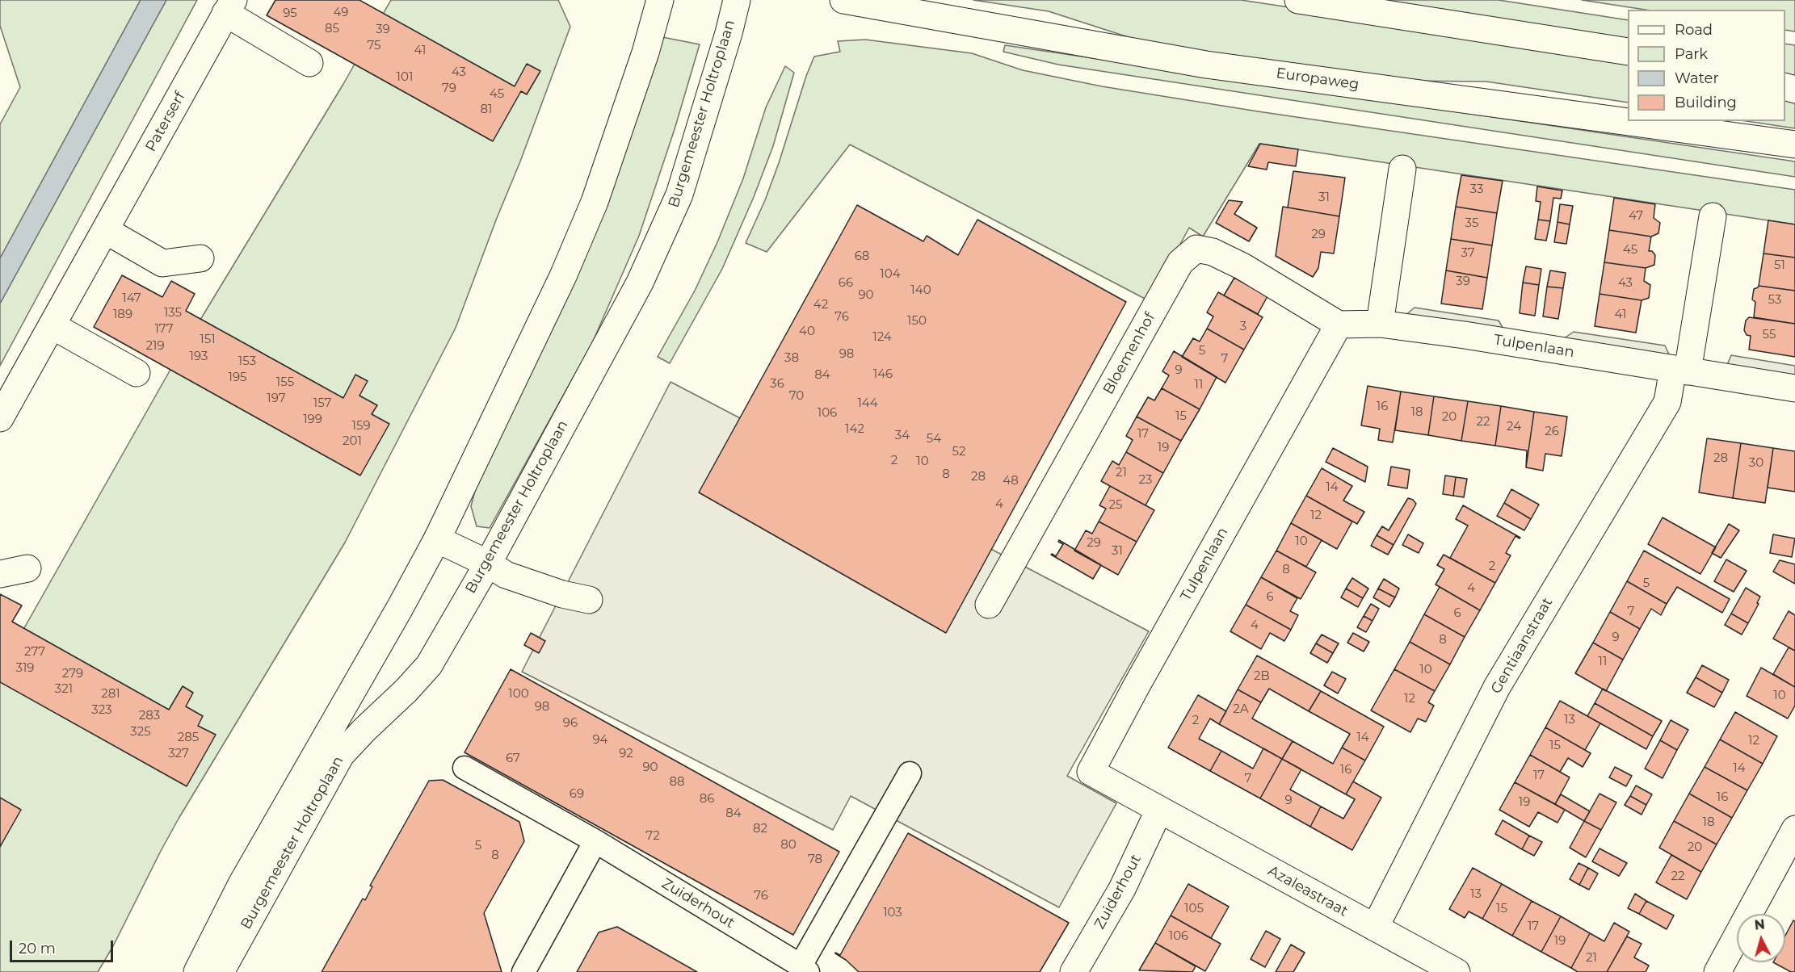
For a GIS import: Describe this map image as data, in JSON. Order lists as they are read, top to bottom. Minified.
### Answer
{"streets":{"street":["Europaweg","Burgemeester Holtroplaan","Paterserf","Tulpenlaan","Bloemenhof","Gentiaanstraat","Azaleastraat","Zuiderhout"]},"crossings":[["Tulpenlaan","Bloemenhof"],["Tulpenlaan","Gentiaanstraat"],["Tulpenlaan","Azaleastraat"],["Tulpenlaan","Zuiderhout"],["Gentiaanstraat","Azaleastraat"],["Azaleastraat","Zuiderhout"]],"house_numbers":["49","95","85","39","75","41","43","101","79","45","81","33","31","47","35","29","45","37","68","51","104","39","66","43","140","90","147","53","42","135","189","41","76","150","3","177","40","55","124","151","219","5","98","193","38","7","153","9","146","84","195","155","36","11","70","197","157","144","16","18","106","15","20","199","22","159","24","142","26","17","34","54","201","19","52","28","2","10","30","21","8","28","23","48","14","4","25","12","10","29","31","2","8","5","4","6","7","6","4","9","8","277","11","319","10","279","2B","321","281","100","10","12","98","2A","323","283","13","2","96","325","285","14","94","12","15","327","92","67","90","14","16","17","7","88","69","16","86","9","19","84","18","82","72","80","5","20","8","78","22","13","76","105","15","103","17","106","19","21"],"legend":["Road","Park","Water","Building"],"scale_bar":"20 m","north":"top"}
